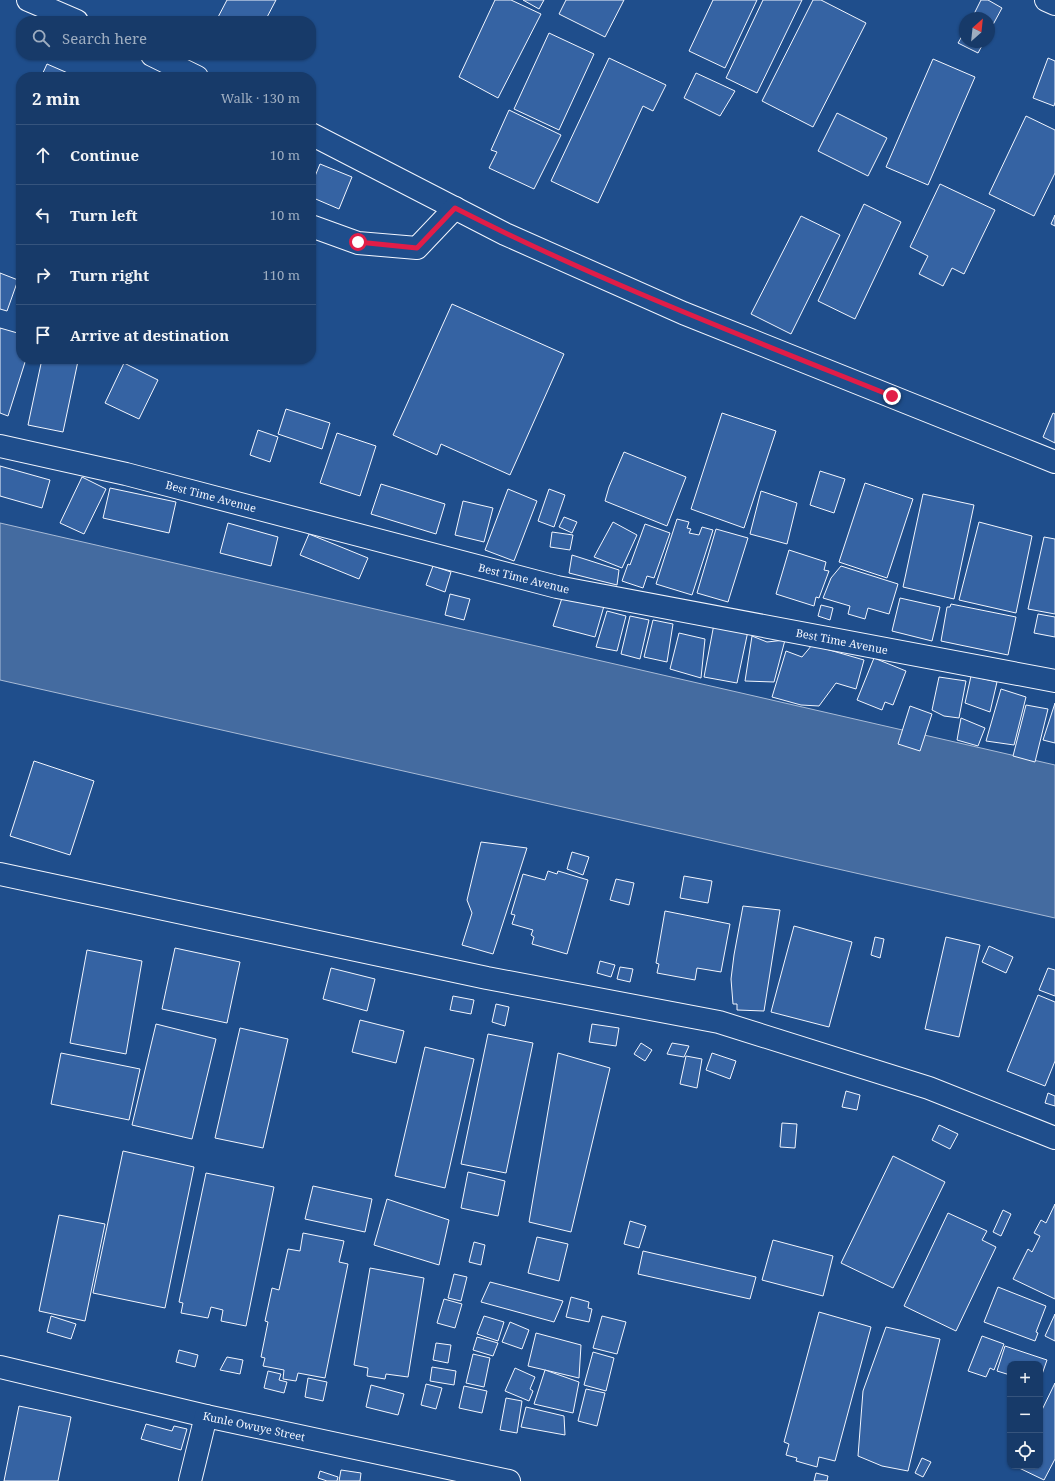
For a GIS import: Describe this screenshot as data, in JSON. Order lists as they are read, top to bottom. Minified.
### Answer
{"streets":{"street":["Best Time Avenue","Kunle Owuye Street"]},"north":"top right","page":{"search":"Search here","heading":["2 min","Walk · 130 m"],"list":[["Continue","10 m"],["Turn left","10 m"],["Turn right","110 m"],"Arrive at destination"],"map_buttons":["+","−"]}}
